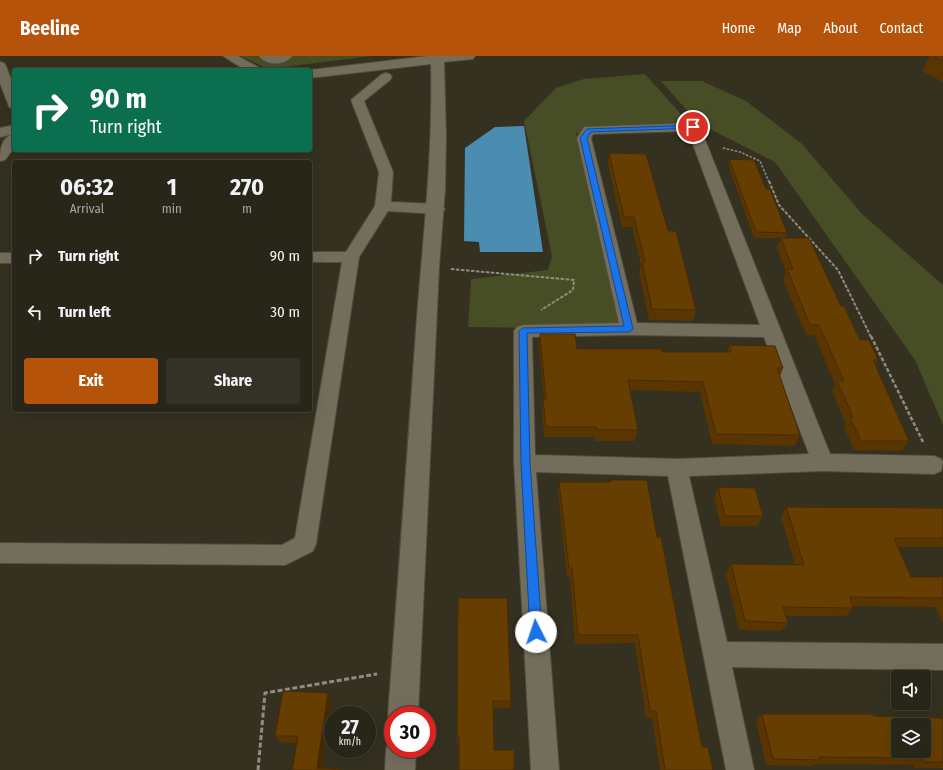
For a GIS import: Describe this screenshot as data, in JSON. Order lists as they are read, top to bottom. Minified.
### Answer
{"page":{"header":"Beeline","nav":["Home","Map","About","Contact"],"turn":["90 m","Turn right"],"eta":["06:32","Arrival","1","min","270","m"],"list":[{"name":"Turn right","value":"90 m"},{"name":"Turn left","value":"30 m"}],"buttons":["Exit","Share"],"speed":"27 km/h","limit":"30"}}
